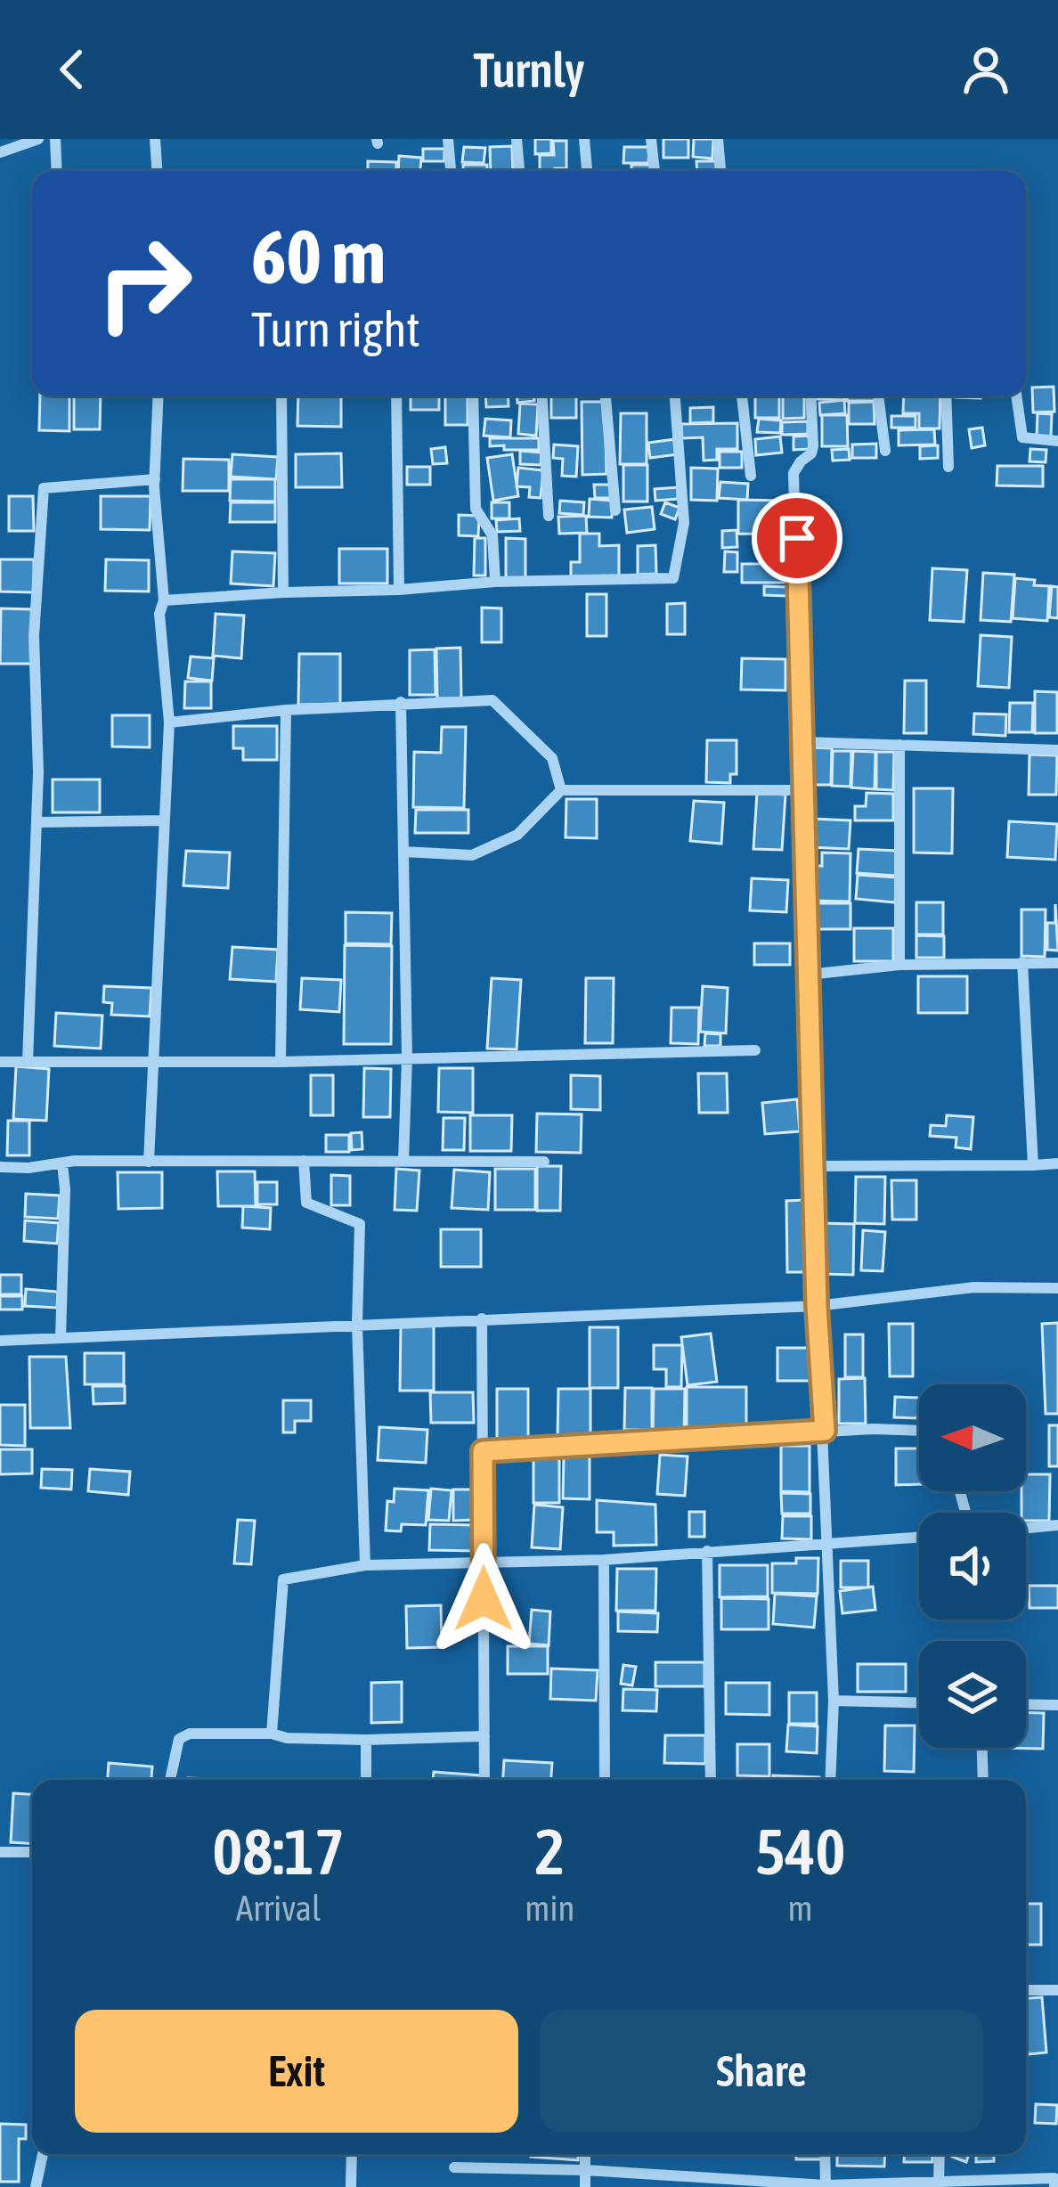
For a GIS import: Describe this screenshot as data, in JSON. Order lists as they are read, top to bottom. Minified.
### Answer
{"north":"left","page":{"header":"Turnly","turn":["60 m","Turn right"],"eta":["08:17","Arrival","2","min","540","m"],"buttons":["Exit","Share"]}}
